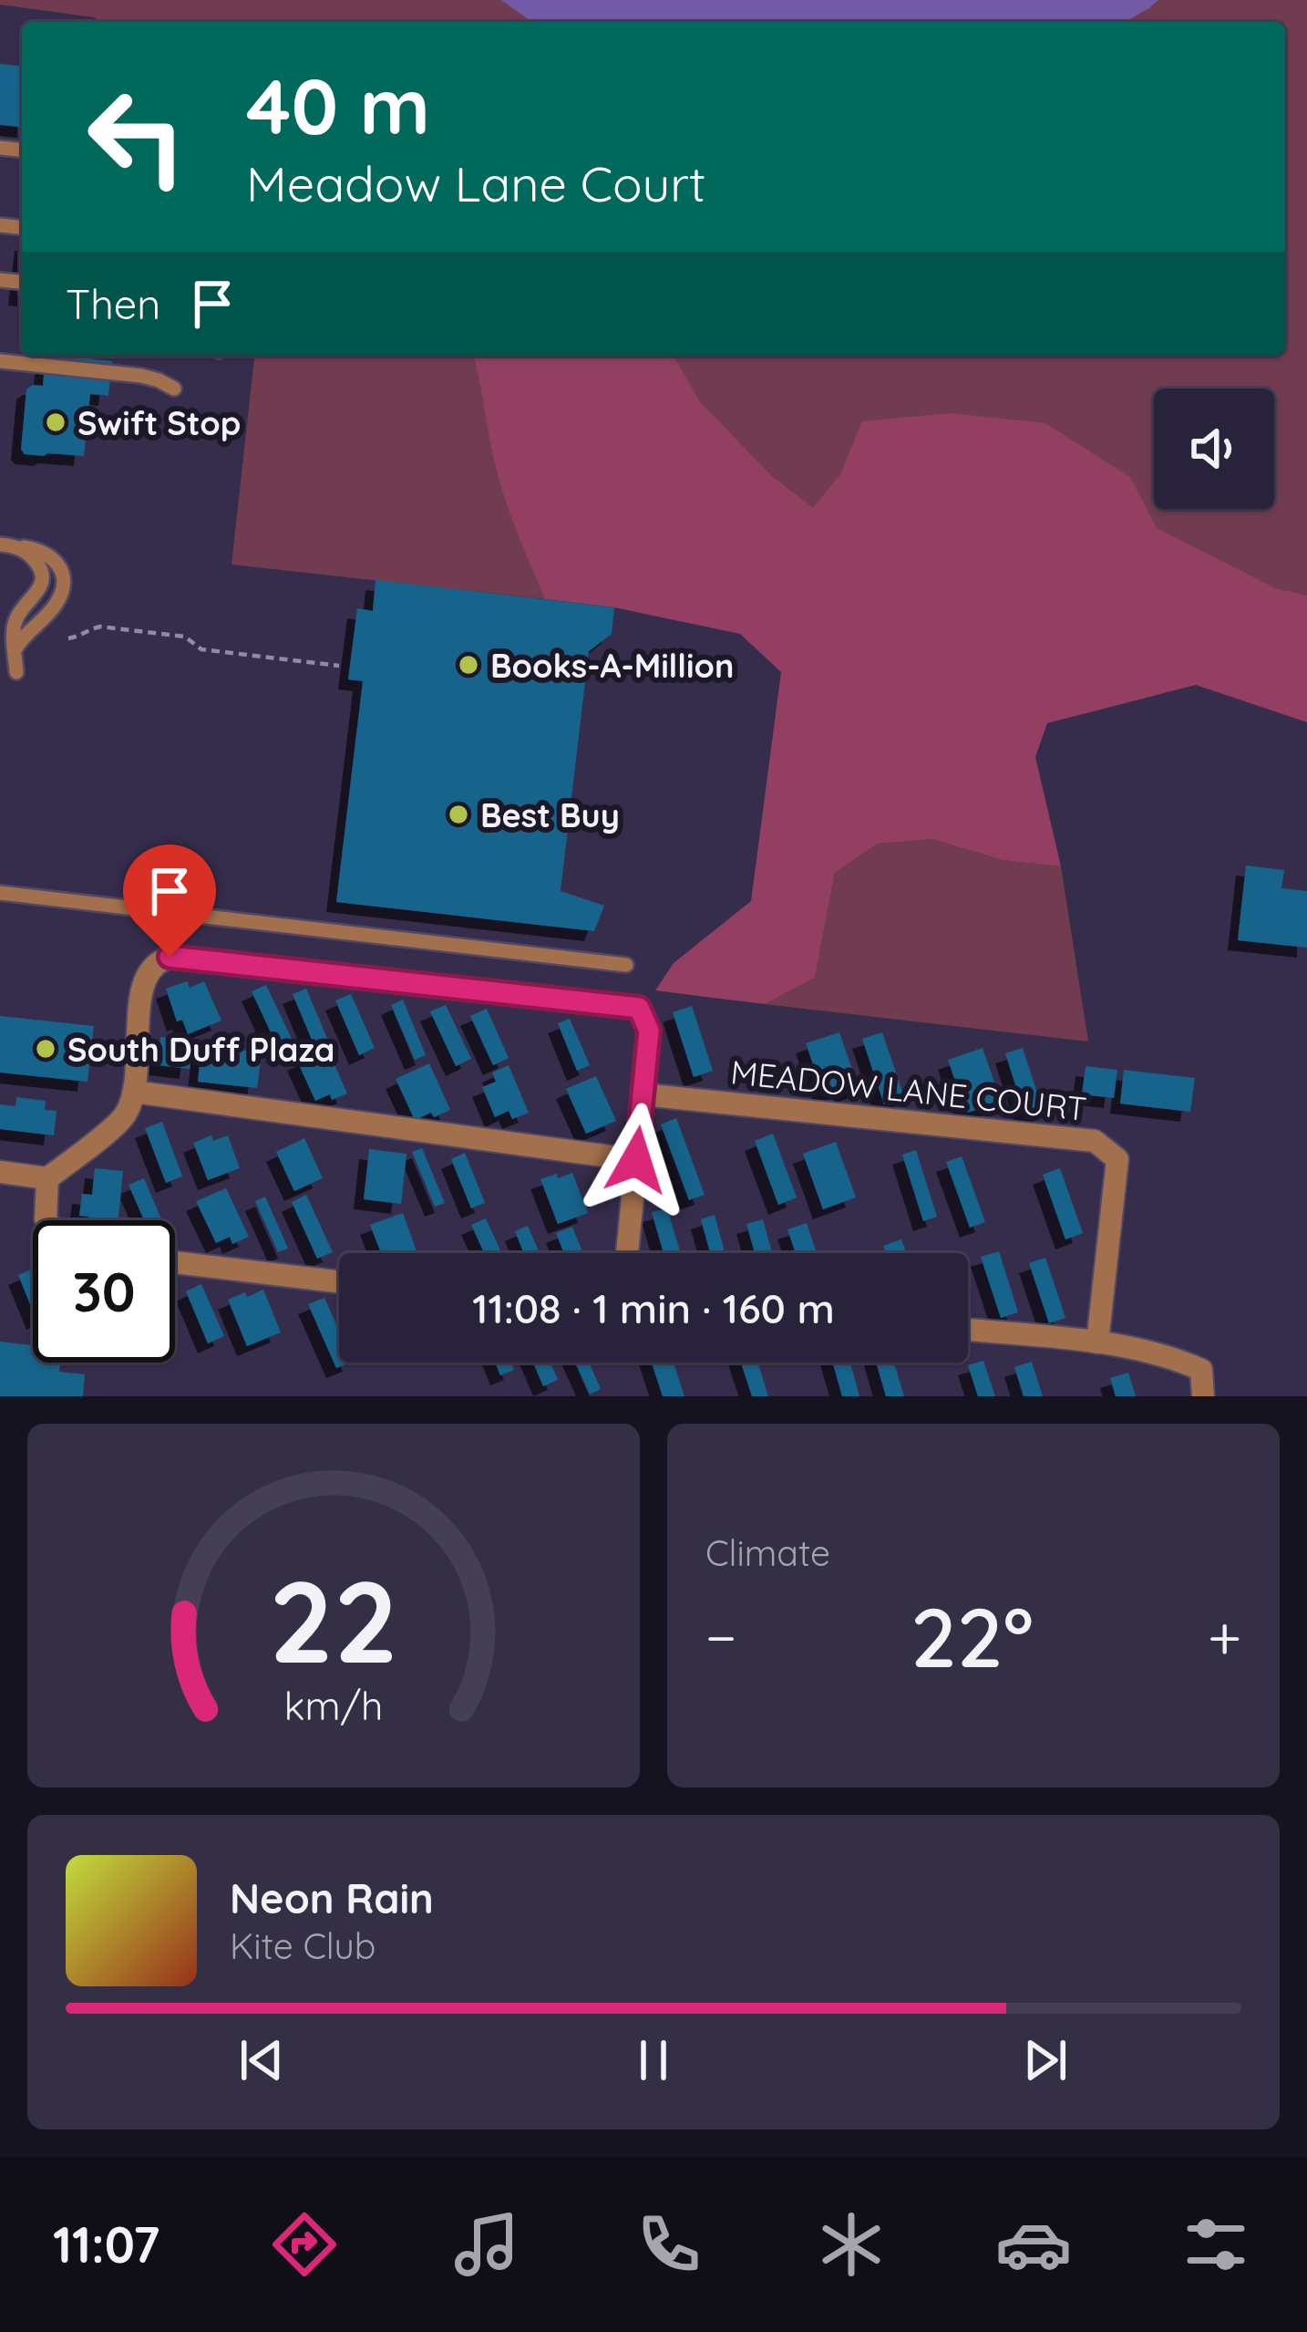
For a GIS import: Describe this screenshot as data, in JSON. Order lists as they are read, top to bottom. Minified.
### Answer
{"streets":{"street":["MEADOW LANE COURT"]},"places":["Swift Stop","Books-A-Million","Best Buy","South Duff Plaza"],"page":{"turn":["40 m","Meadow Lane Court"],"then":"Then","limit":"30","trip":"11:08 · 1 min · 160 m","tile":"Climate","heat":["−","22°","+"],"song":["Neon Rain","Kite Club"],"tabs":"11:07","gauge":["22","km/h"]}}
